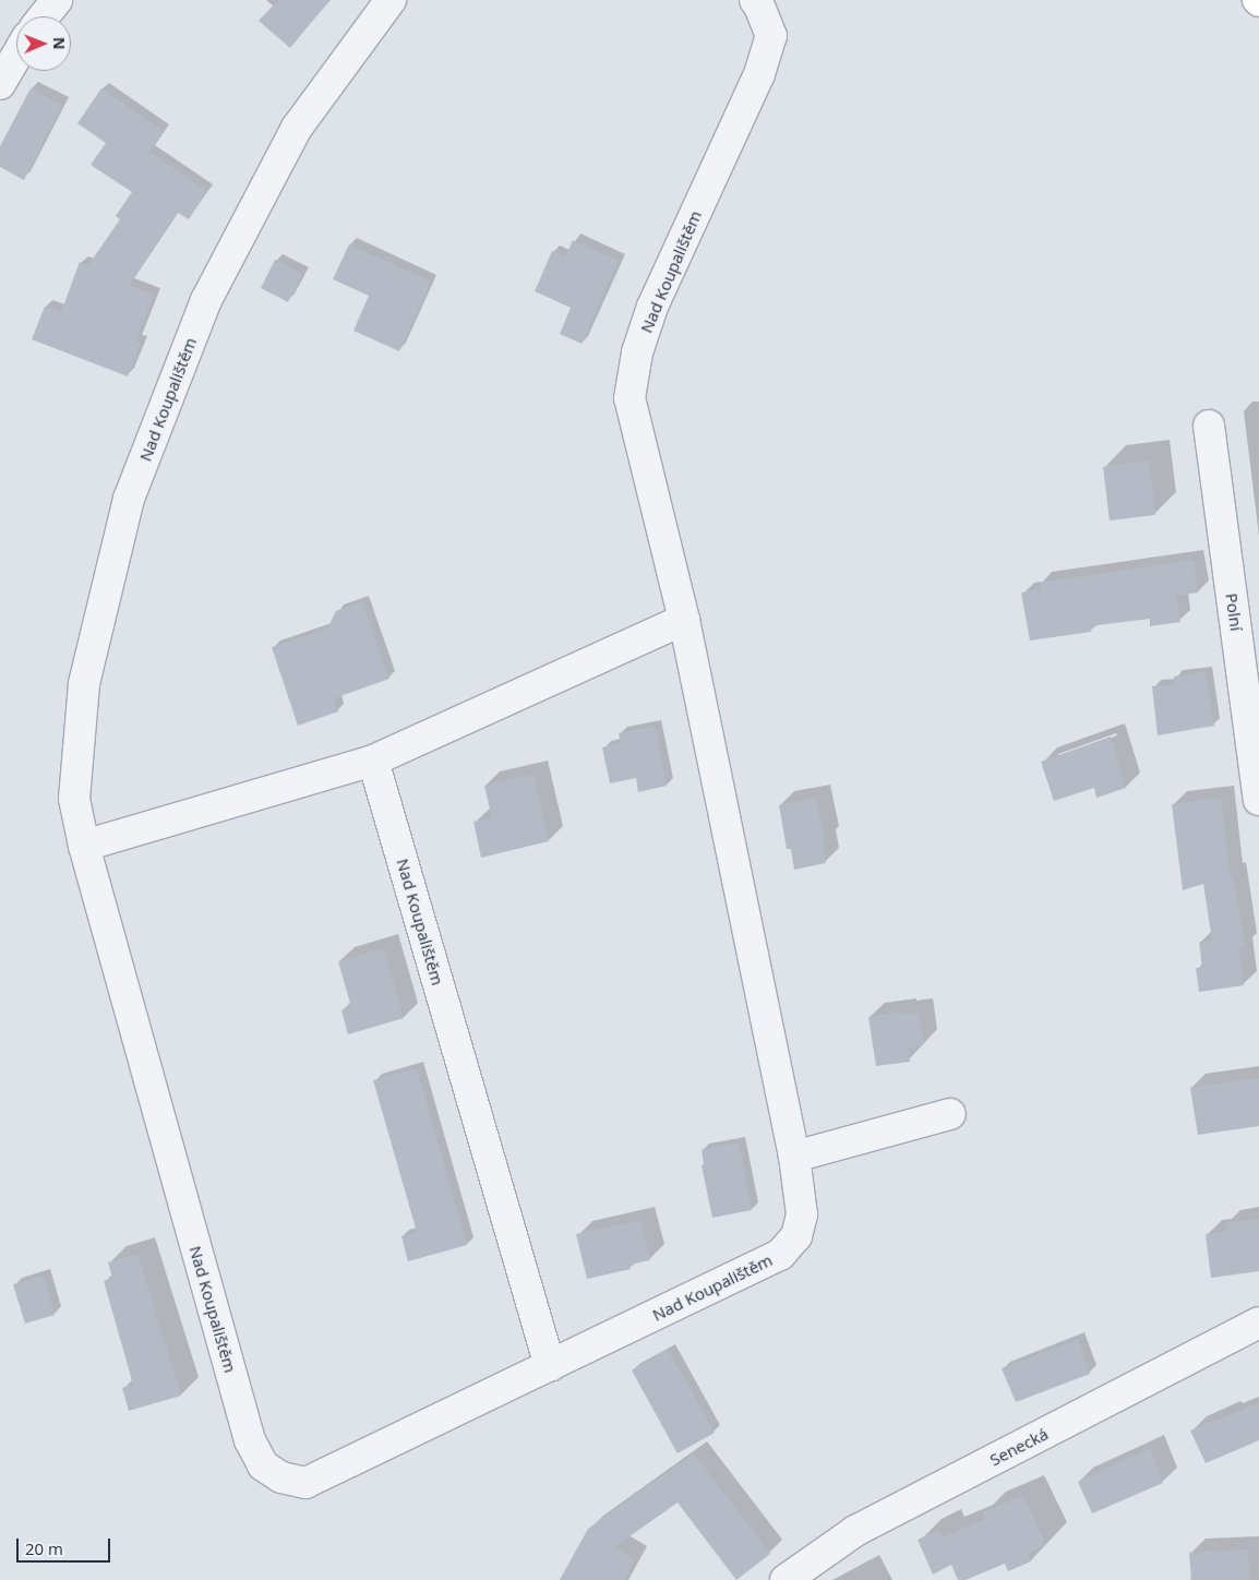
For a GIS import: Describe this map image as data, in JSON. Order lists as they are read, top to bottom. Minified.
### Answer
{"streets":{"street":["Nad Koupalištěm","Polní","Senecká"]},"scale_bar":"20 m","north":"right"}
